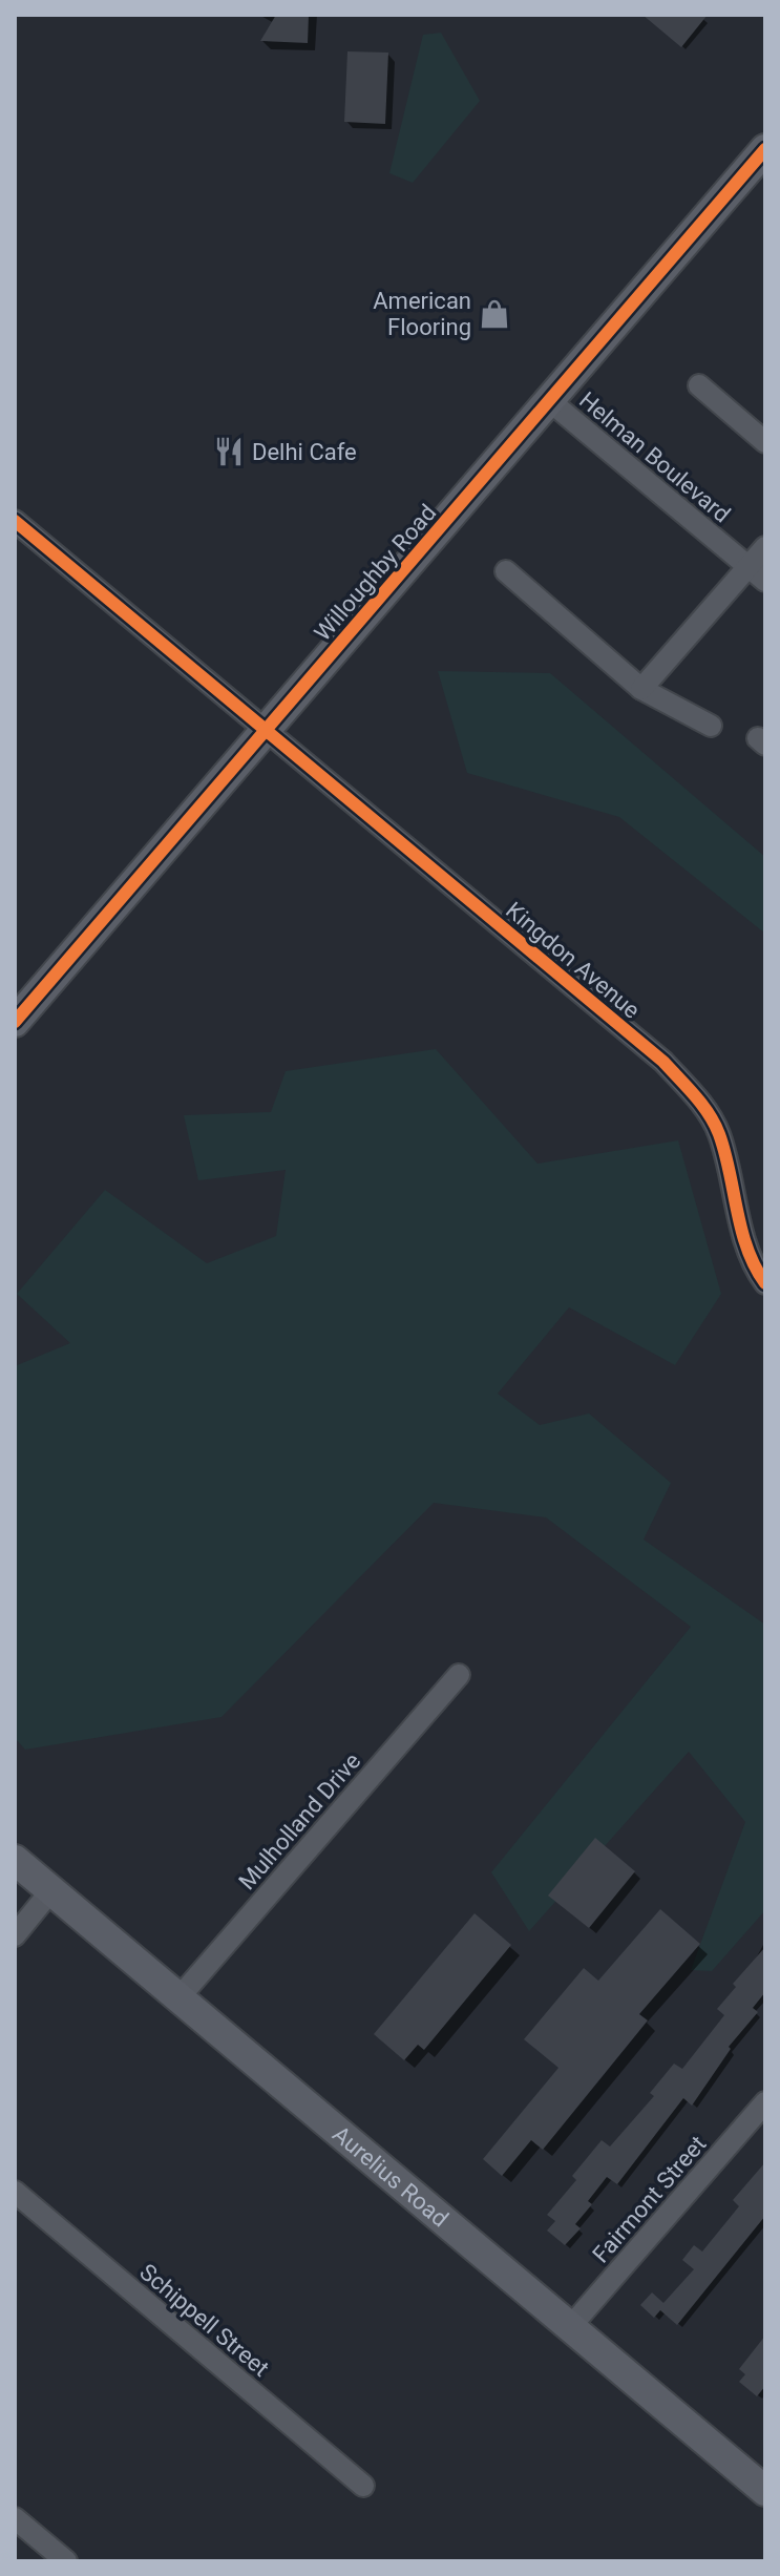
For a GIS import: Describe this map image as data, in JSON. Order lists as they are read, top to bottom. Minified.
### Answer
{"streets":{"street":["Helman Boulevard","Willoughby Road","Kingdon Avenue","Mulholland Drive","Aurelius Road","Fairmont Street","Schippell Street"]},"crossings":[["Helman Boulevard","Willoughby Road"],["Willoughby Road","Kingdon Avenue"],["Mulholland Drive","Aurelius Road"],["Aurelius Road","Fairmont Street"]],"places":{"shop":["American Flooring"],"restaurant":["Delhi Cafe"]}}
